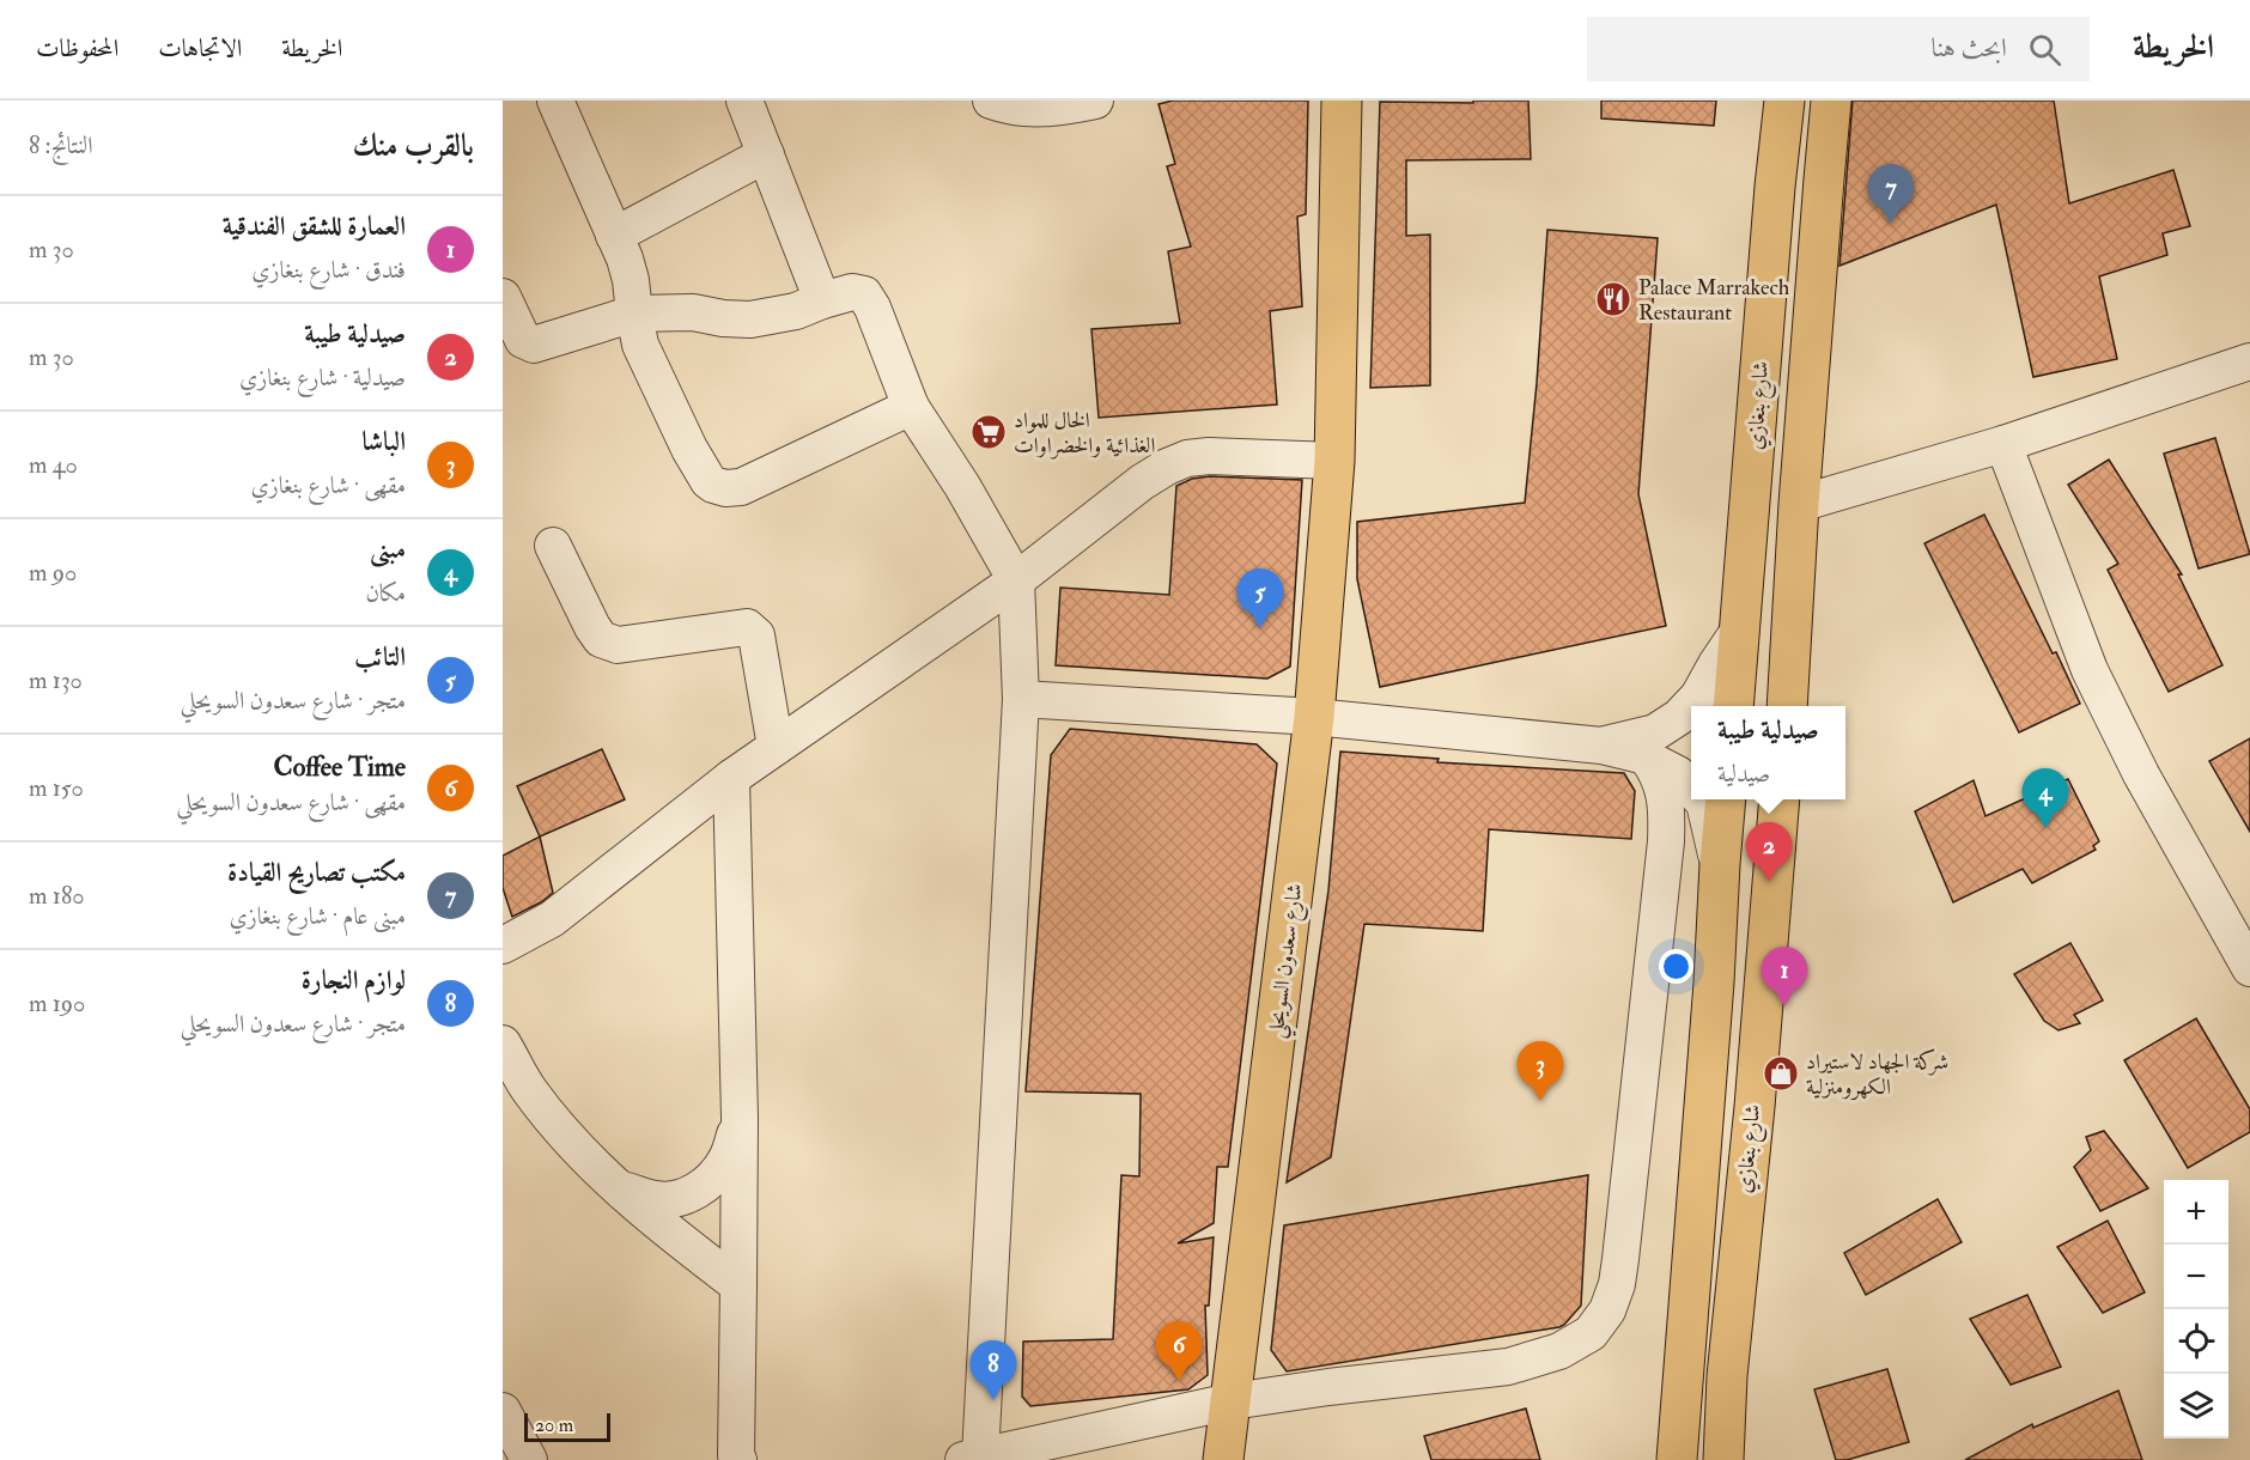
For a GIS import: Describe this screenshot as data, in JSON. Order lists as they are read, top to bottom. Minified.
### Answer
{"streets":{"main road":["شارع بنغازي","شارع سعدون السويحلي"]},"places":{"restaurant":["Palace Marrakech Restaurant"],"supermarket":["الخال للمواد الغذائية والخضراوات"],"shop":["شركة الجهاد لاستيراد الكهرومنزلية"]},"scale_bar":"20 m","page":{"header":"الخريطة","search":"ابحث هنا","nav":["الخريطة","الاتجاهات","المحفوظات"],"heading":["بالقرب منك","النتائج: 8"],"pins":["7","5","4","2","1","3","6","8"],"list":[{"mark":"1","name":"العمارة للشقق الفندقية","note":"فندق · شارع بنغازي","value":"30 m"},{"mark":"2","name":"صيدلية طيبة","note":"صيدلية · شارع بنغازي","value":"30 m"},{"mark":"3","name":"الباشا","note":"مقهى · شارع بنغازي","value":"40 m"},{"mark":"4","name":"مبنى","note":"مكان","value":"90 m"},{"mark":"5","name":"التائب","note":"متجر · شارع سعدون السويحلي","value":"130 m"},{"mark":"6","name":"Coffee Time","note":"مقهى · شارع سعدون السويحلي","value":"150 m"},{"mark":"7","name":"مكتب تصاريح القيادة","note":"مبنى عام · شارع بنغازي","value":"180 m"},{"mark":"8","name":"لوازم النجارة","note":"متجر · شارع سعدون السويحلي","value":"190 m"}],"popup":["صيدلية طيبة","صيدلية"],"map_buttons":["+","−"],"scale":"20 m"}}
